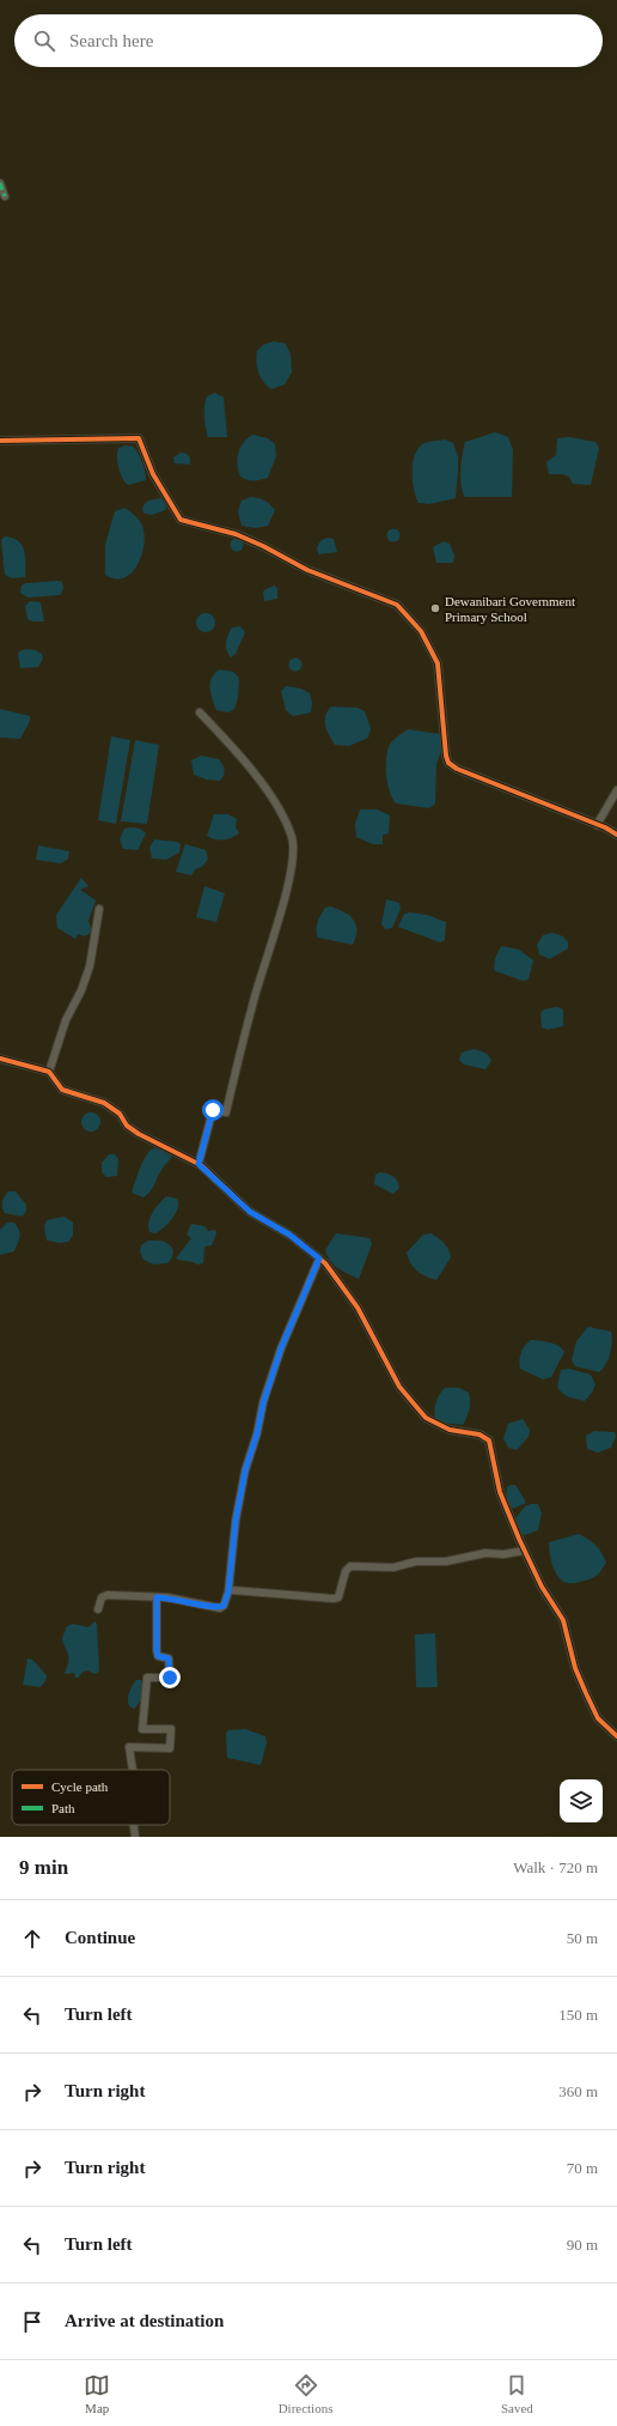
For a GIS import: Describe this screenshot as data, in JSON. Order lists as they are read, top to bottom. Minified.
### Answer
{"places":["Dewanibari Government Primary School"],"legend":["Cycle path","Path"],"page":{"search":"Search here","heading":["9 min","Walk · 720 m"],"list":[["Continue","50 m"],["Turn left","150 m"],["Turn right","360 m"],["Turn right","70 m"],["Turn left","90 m"],"Arrive at destination"],"nav":["Map","Directions","Saved"]}}
